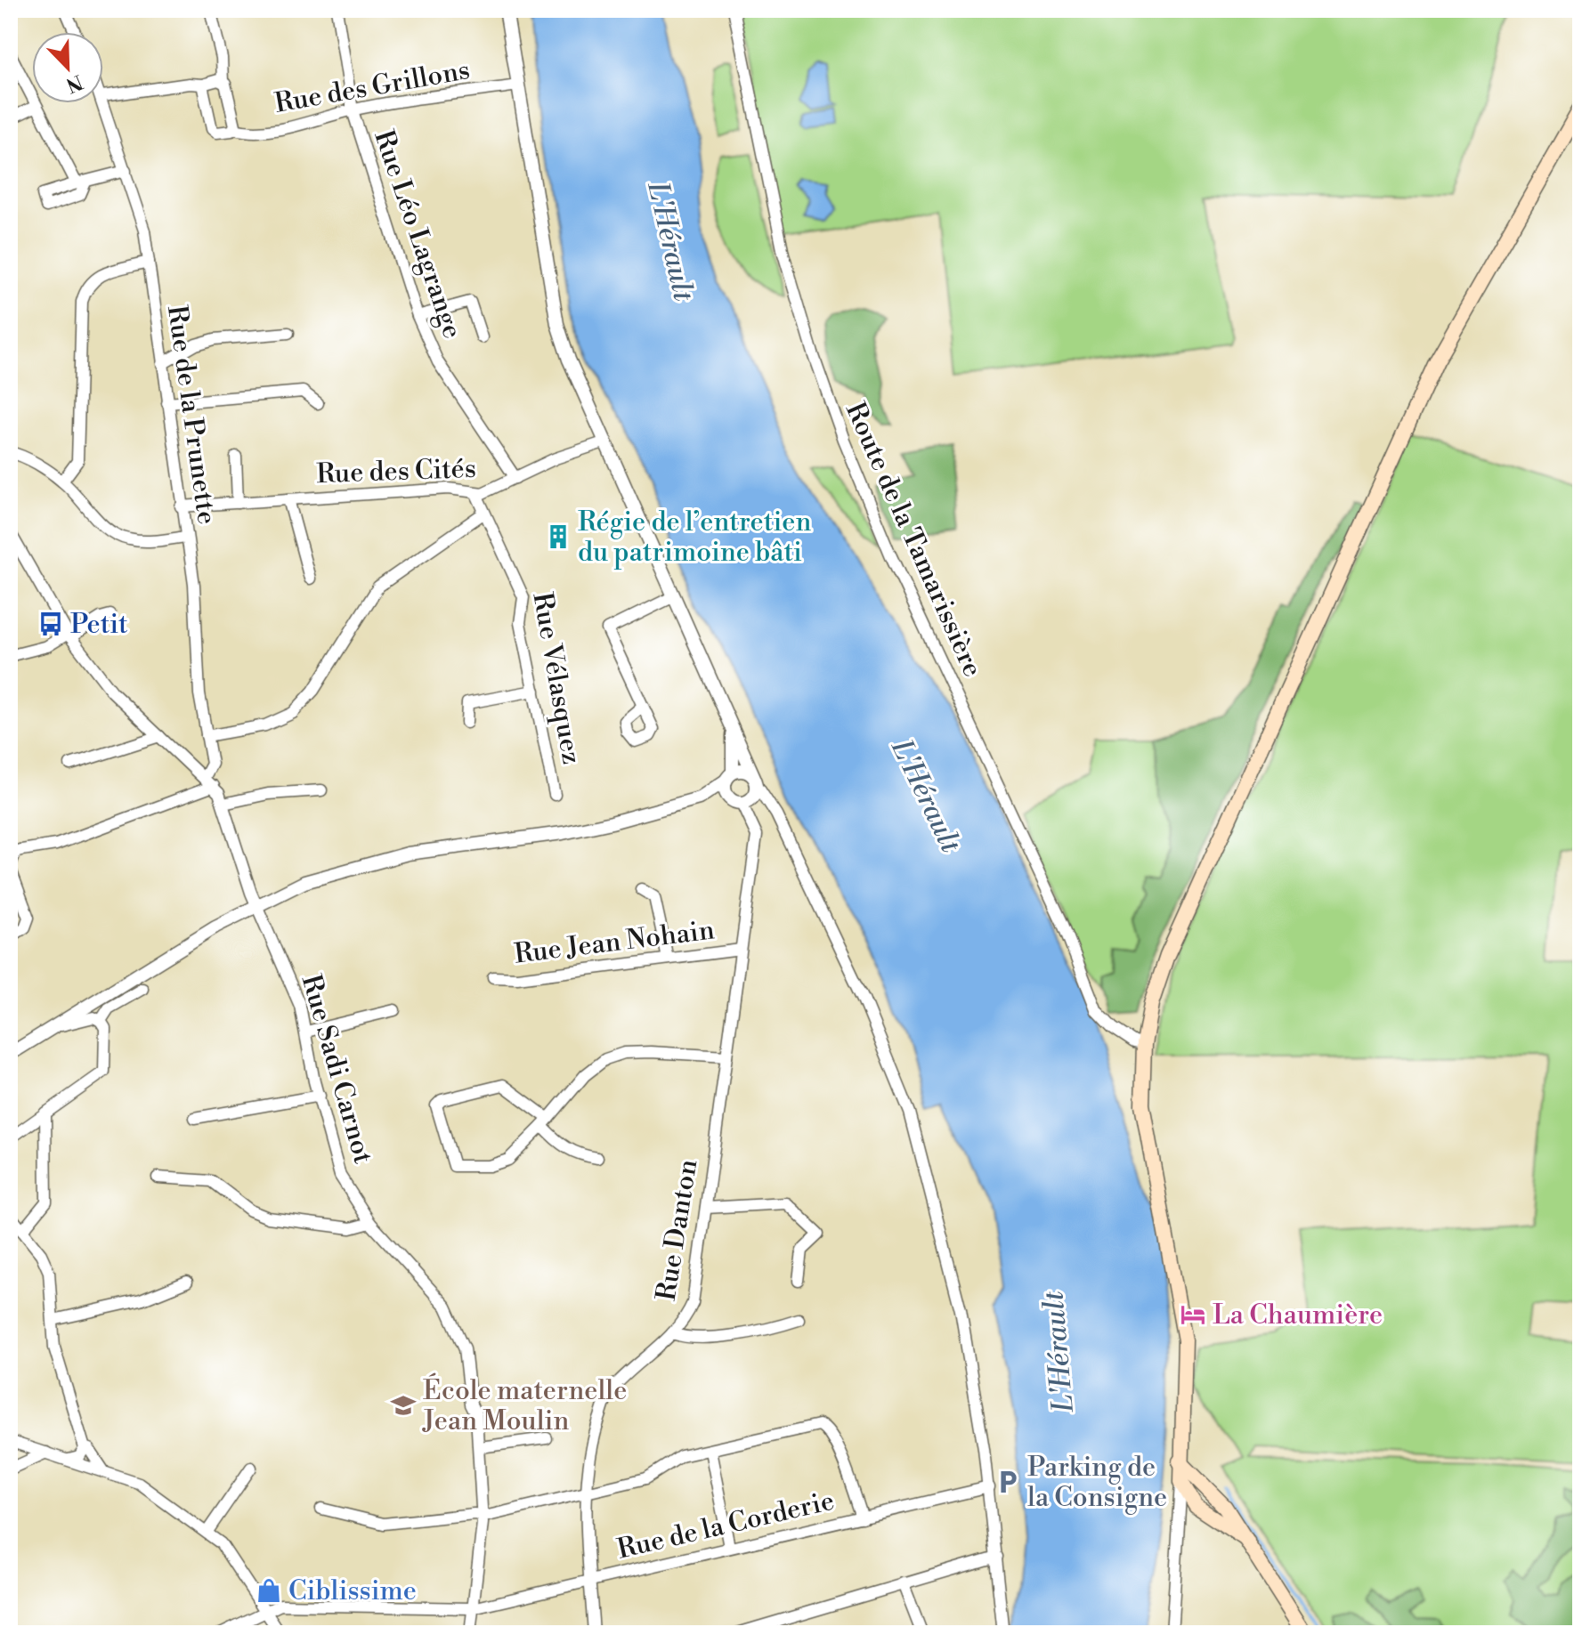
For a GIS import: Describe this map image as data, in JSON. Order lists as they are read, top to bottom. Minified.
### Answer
{"streets":{"street":["Rue des Grillons","Rue Léo Lagrange","Rue de la Prunette","Rue des Cités","Route de la Tamarissière","Rue Vélasquez","Rue Jean Nohain","Rue Sadi Carnot","Rue Danton","Rue de la Corderie"]},"crossings":[["Rue des Grillons","Rue Léo Lagrange"],["Rue Léo Lagrange","Rue des Cités"],["Rue de la Prunette","Rue des Cités"],["Rue de la Prunette","Rue Sadi Carnot"],["Rue des Cités","Rue Vélasquez"],["Rue Jean Nohain","Rue Danton"],["Rue Sadi Carnot","Rue de la Corderie"],["Rue Danton","Rue de la Corderie"]],"water":["L'Hérault"],"places":{"building":["Régie de l’entretien du patrimoine bâti"],"bus stop":["Petit"],"hotel":["La Chaumière"],"school or university":["École maternelle Jean Moulin"],"parking":["Parking de la Consigne"],"shop":["Ciblissime"]},"north":"bottom right"}
